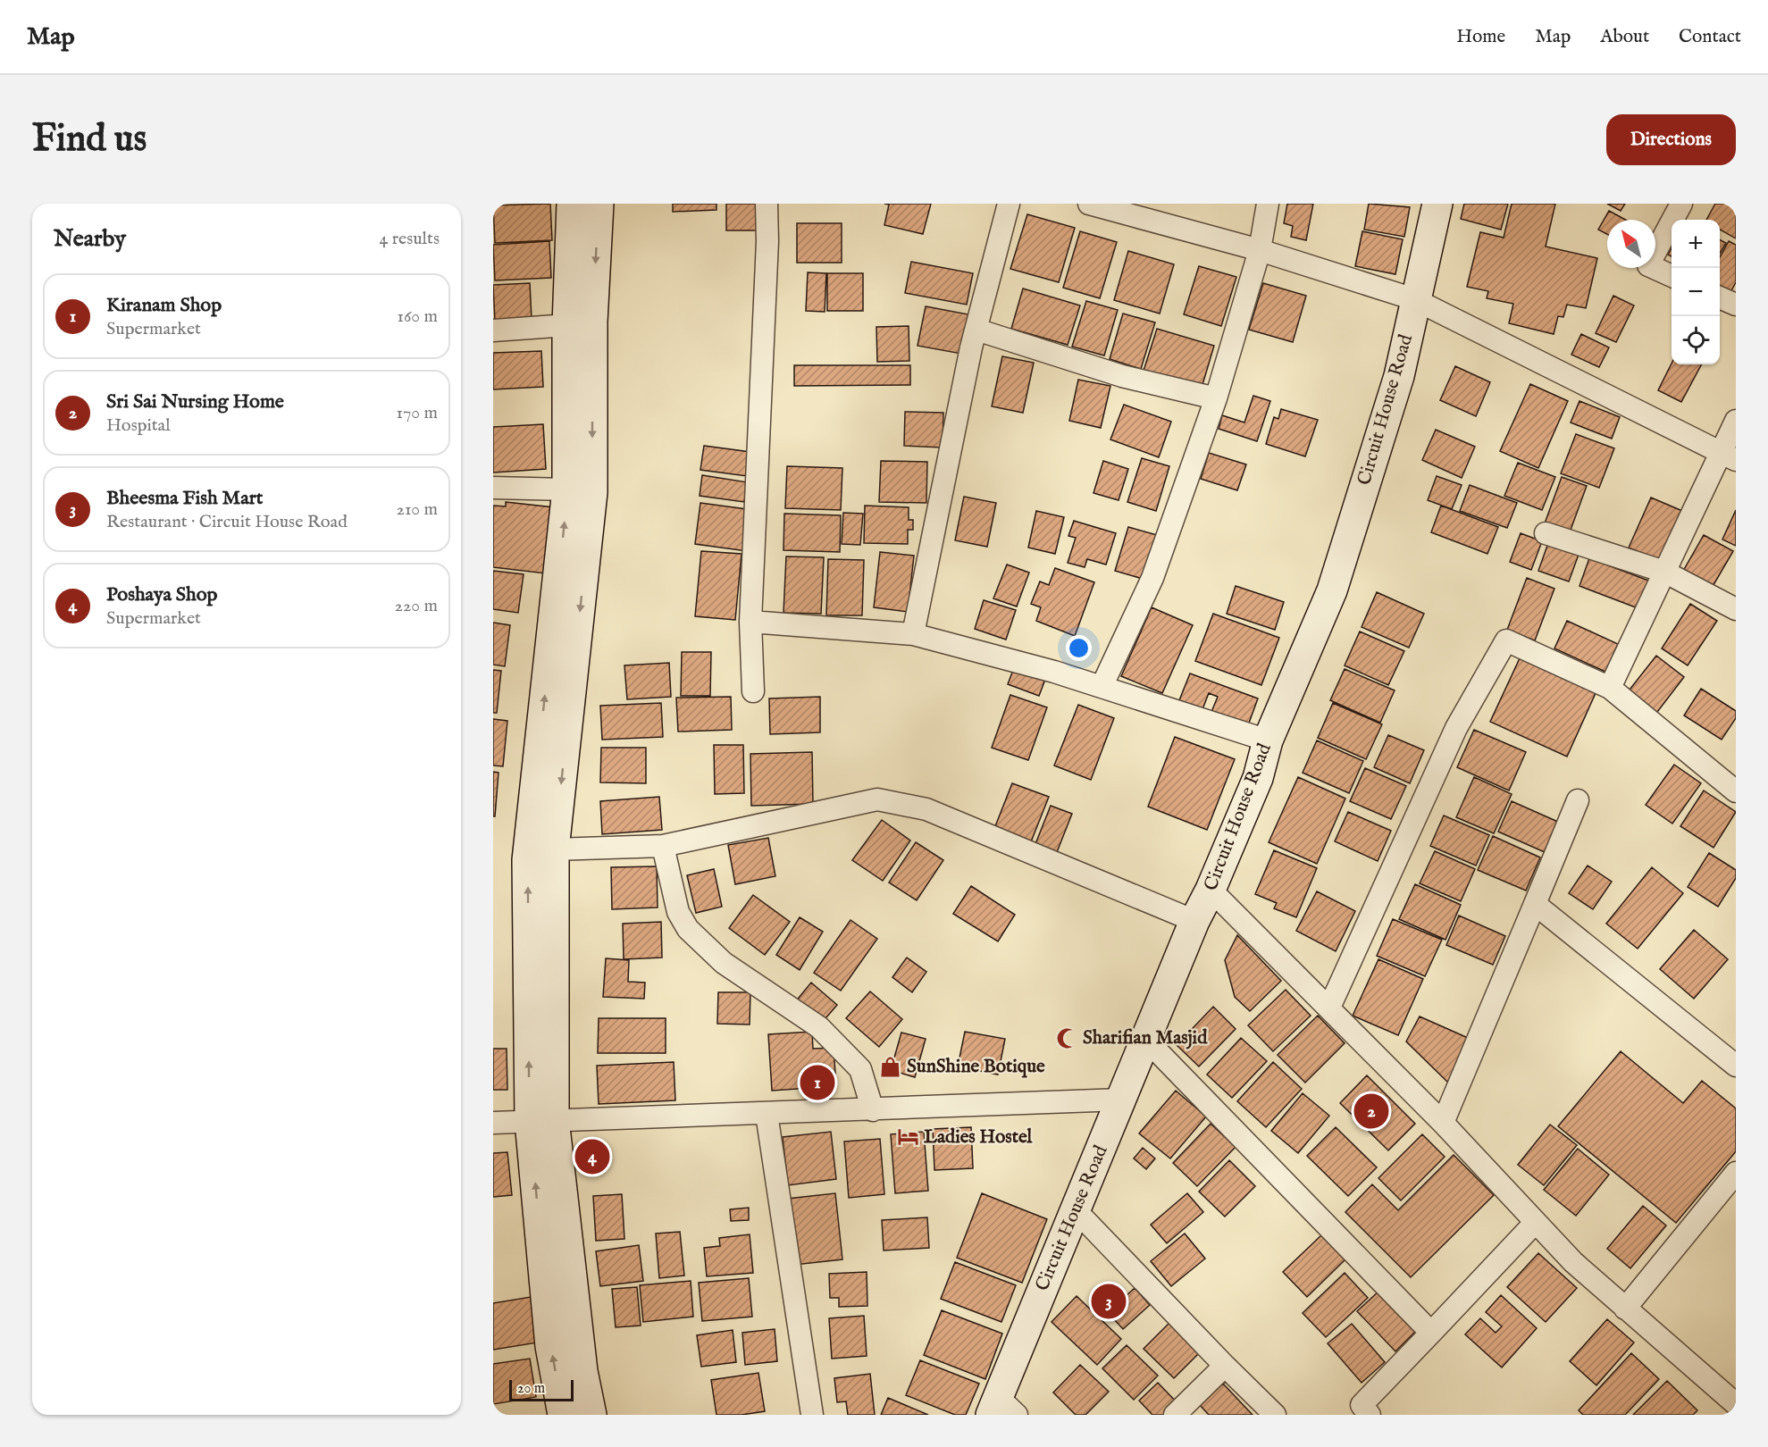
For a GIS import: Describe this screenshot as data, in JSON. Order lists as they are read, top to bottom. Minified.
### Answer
{"streets":{"street":["Circuit House Road"]},"places":{"mosque":["Sharifian Masjid"],"shop":["SunShine Botique"],"hotel":["Ladies Hostel"]},"scale_bar":"20 m","north":"top left","page":{"header":"Map","nav":["Home","Map","About","Contact"],"buttons":"Directions","title":"Find us","heading":["Nearby","4 results"],"map_buttons":["+","−"],"list":[{"mark":"1","name":"Kiranam Shop","note":"Supermarket","value":"160 m"},{"mark":"2","name":"Sri Sai Nursing Home","note":"Hospital","value":"170 m"},{"mark":"3","name":"Bheesma Fish Mart","note":"Restaurant · Circuit House Road","value":"210 m"},{"mark":"4","name":"Poshaya Shop","note":"Supermarket","value":"220 m"}],"pins":["1","2","4","3"],"scale":"20 m"}}
